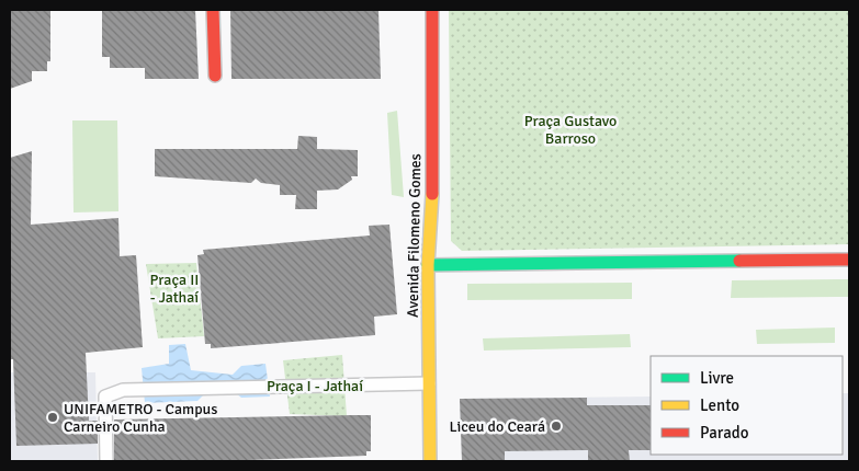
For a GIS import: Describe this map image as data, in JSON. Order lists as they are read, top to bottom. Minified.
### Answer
{"streets":{"street":["Avenida Filomeno Gomes"]},"parks":["Praça Gustavo Barroso","Praça II - Jathaí","Praça I - Jathaí"],"places":["UNIFAMETRO - Campus Carneiro Cunha","Liceu do Ceará"],"legend":["Livre","Lento","Parado"]}
